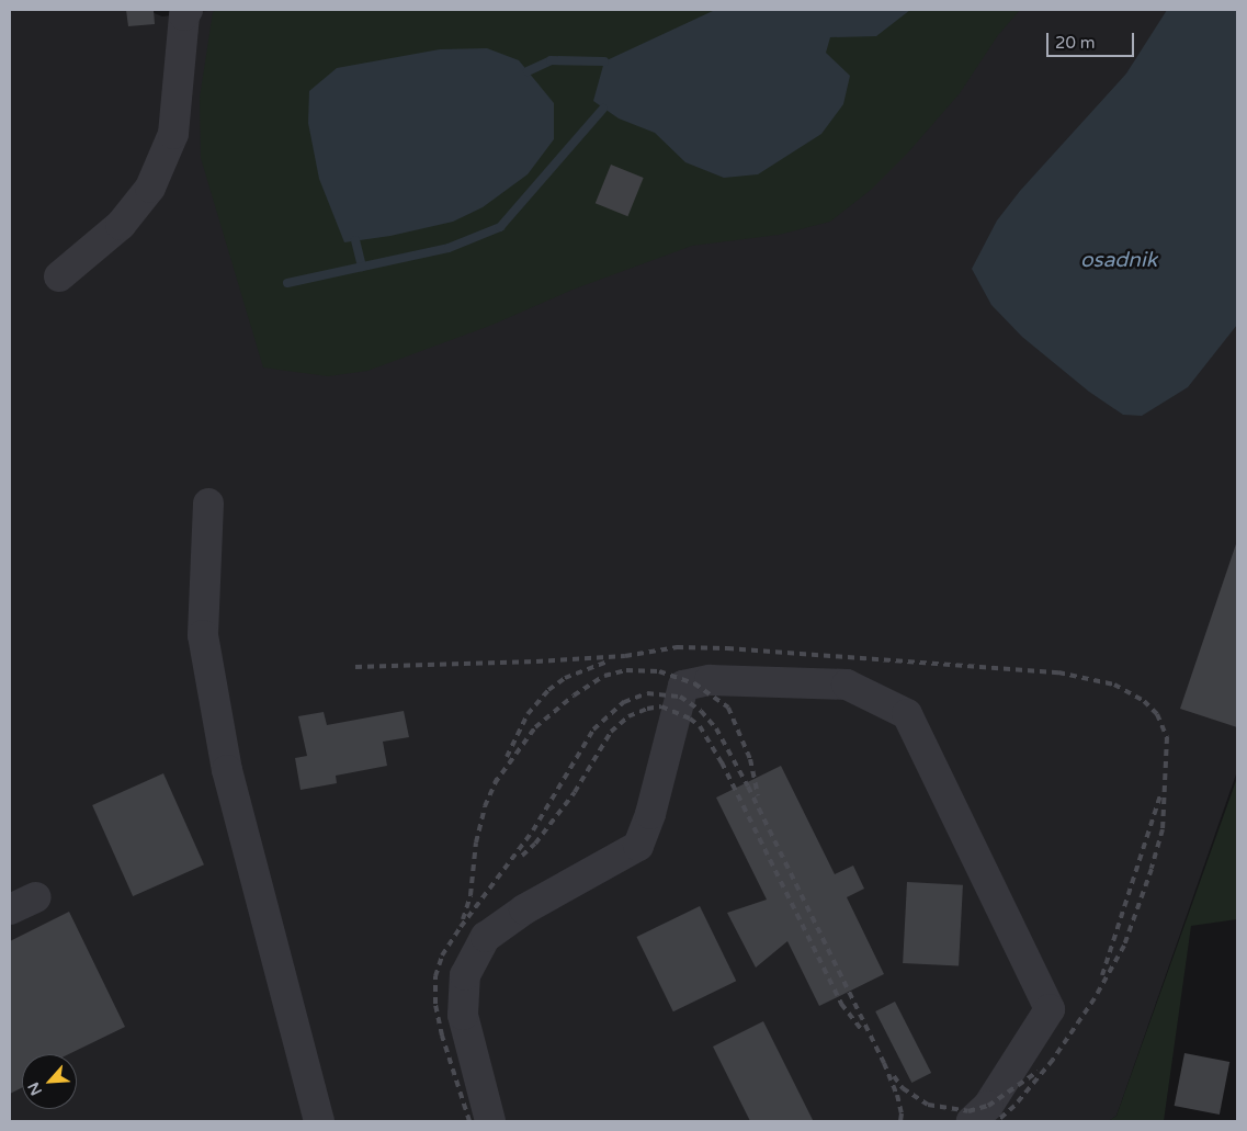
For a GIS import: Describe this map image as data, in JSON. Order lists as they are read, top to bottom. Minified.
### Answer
{"water":["osadnik"],"scale_bar":"20 m","north":"bottom left"}
